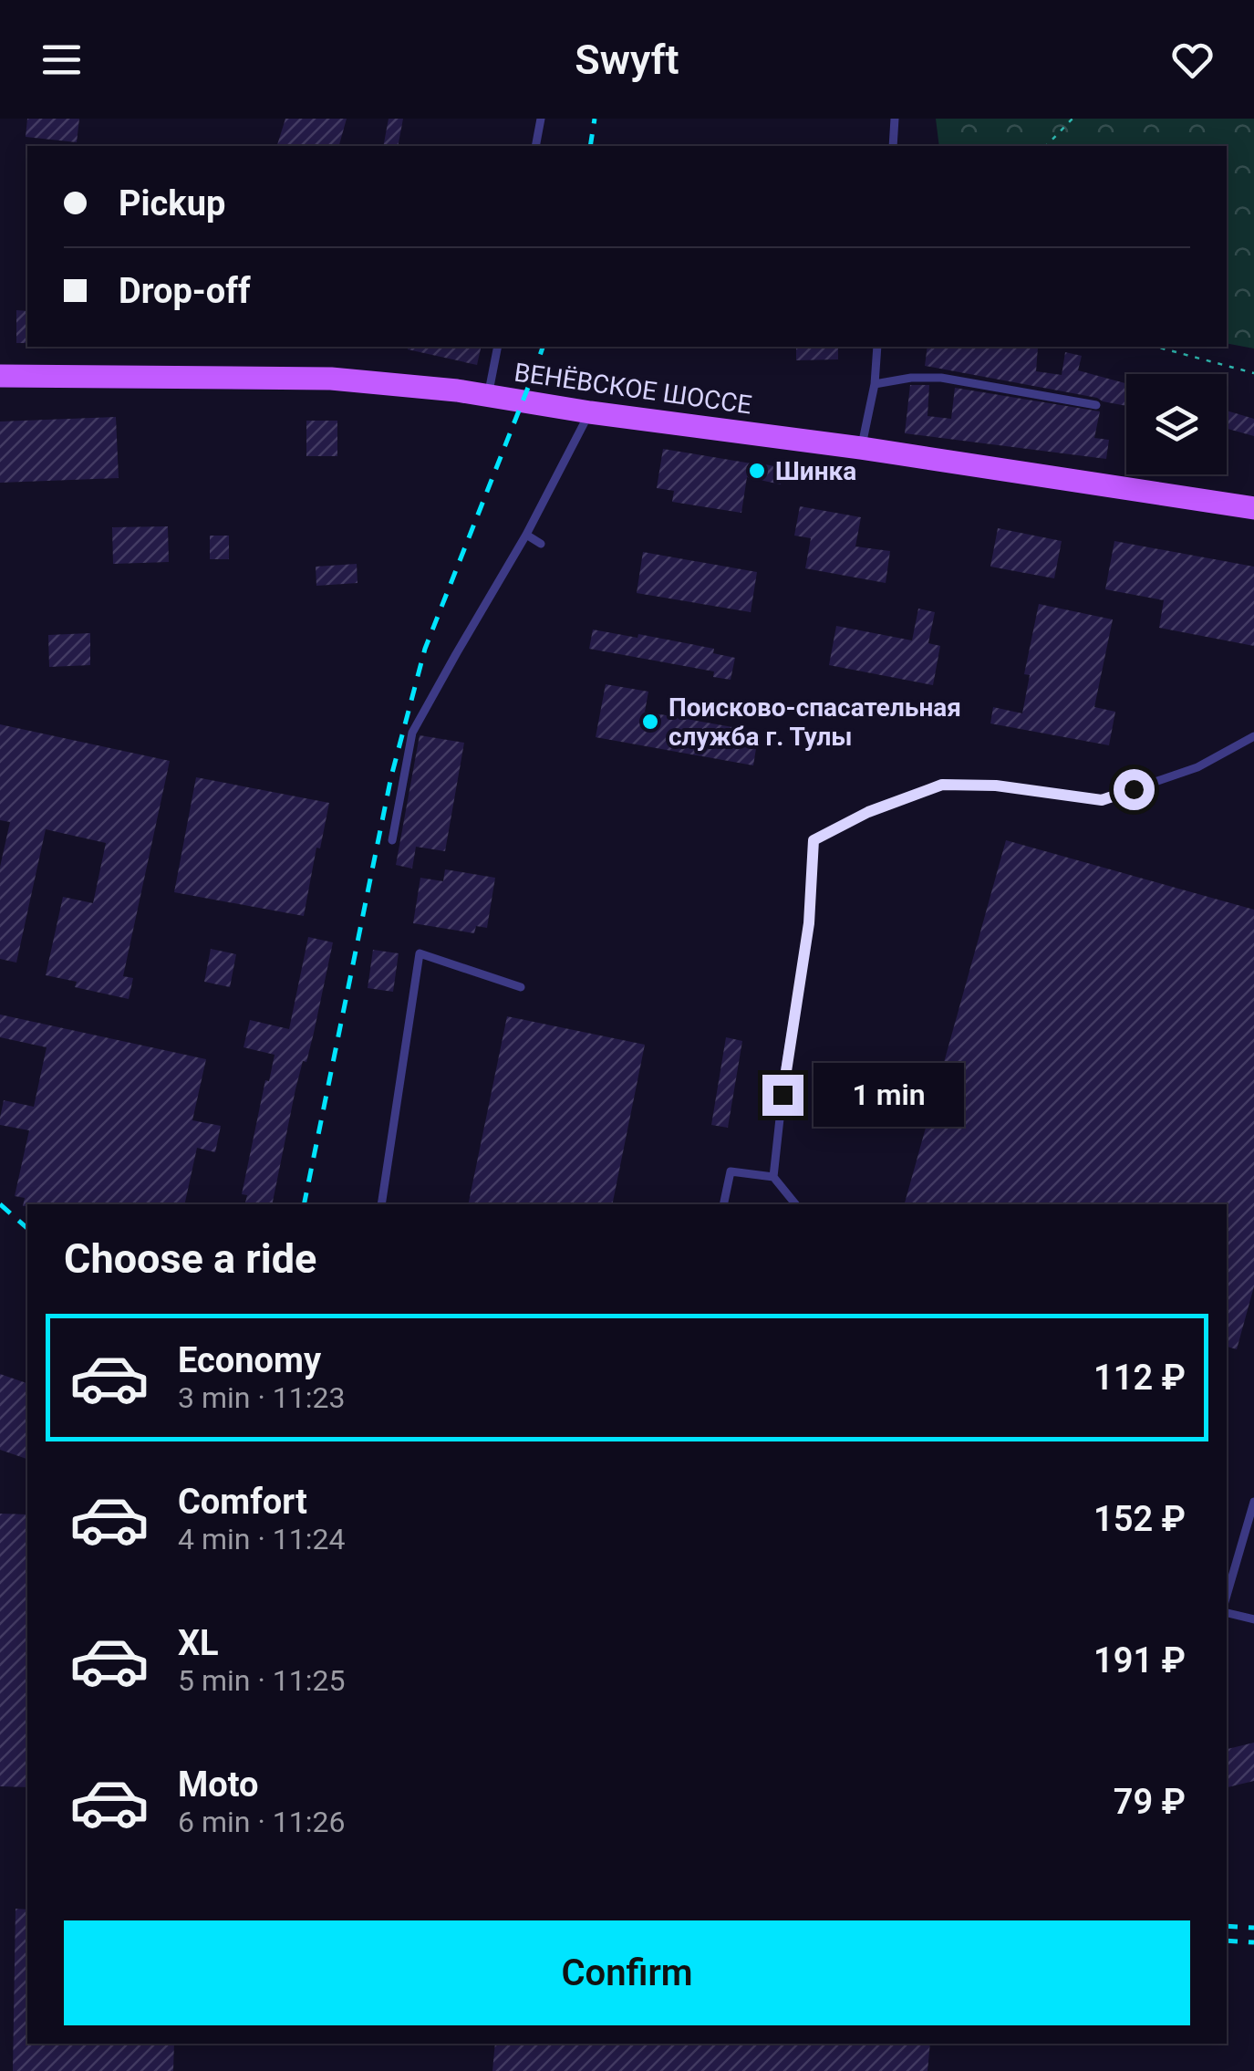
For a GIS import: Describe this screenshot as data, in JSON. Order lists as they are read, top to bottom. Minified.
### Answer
{"streets":{"main road":["ВЕНЁВСКОЕ ШОССЕ"]},"places":["Шинка","Поисково-спасательная служба г. Тулы"],"page":{"header":"Swyft","banner":["Pickup","Drop-off"],"bubble":"1 min","heading":"Choose a ride","list":[{"name":"Economy","note":"3 min · 11:23","value":"112 ₽"},{"name":"Comfort","note":"4 min · 11:24","value":"152 ₽"},{"name":"XL","note":"5 min · 11:25","value":"191 ₽"},{"name":"Moto","note":"6 min · 11:26","value":"79 ₽"}],"buttons":"Confirm"}}
